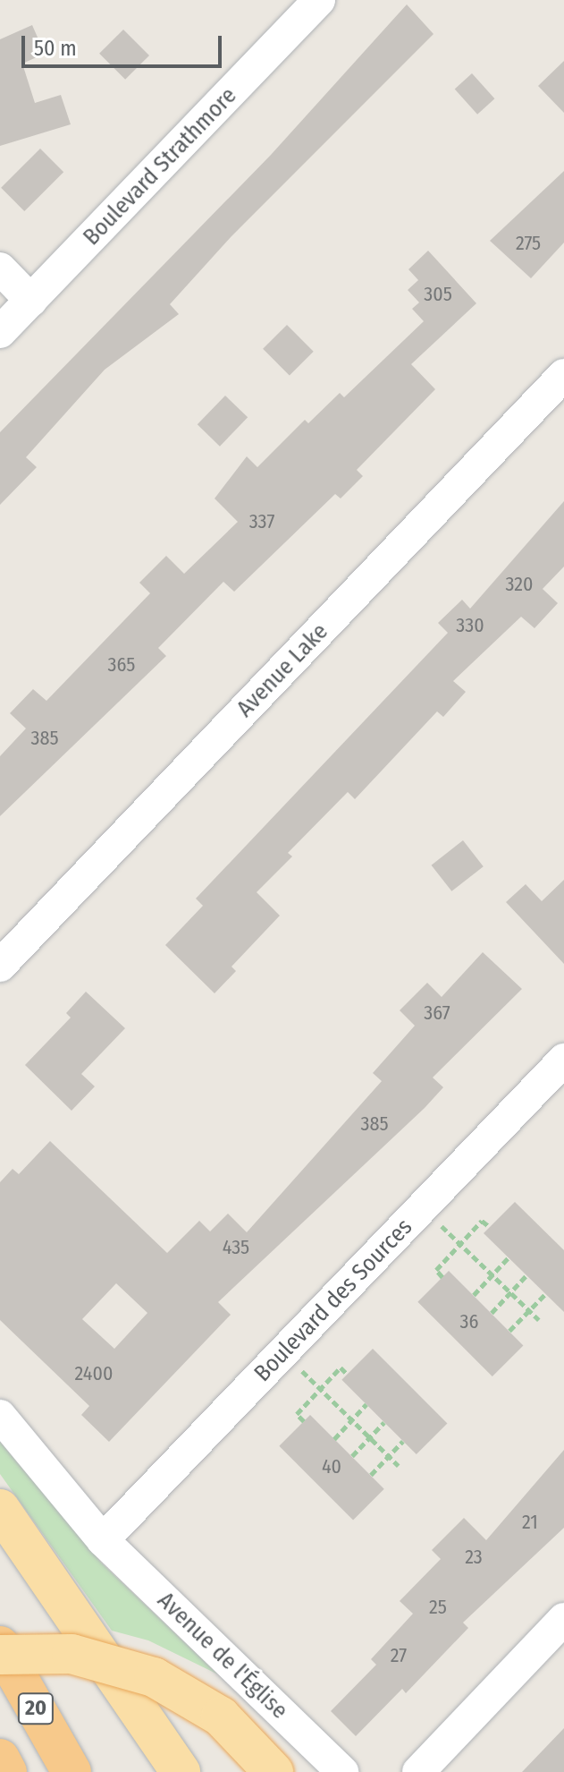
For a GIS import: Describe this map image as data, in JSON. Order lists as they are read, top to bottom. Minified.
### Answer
{"streets":{"highway":["20"],"street":["Boulevard Strathmore","Avenue Lake","Boulevard des Sources","Avenue de l'Église"]},"crossings":[["Boulevard des Sources","Avenue de l'Église"]],"house_numbers":["275","305","337","320","330","365","385","367","385","435","36","2400","40","21","23","25","27"],"scale_bar":"50 m"}
